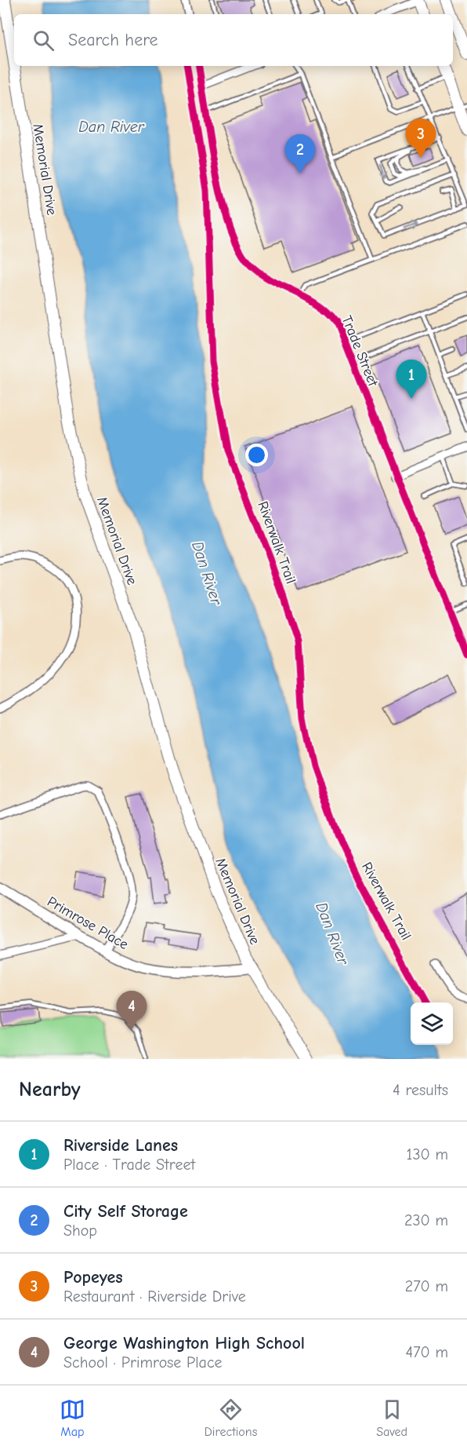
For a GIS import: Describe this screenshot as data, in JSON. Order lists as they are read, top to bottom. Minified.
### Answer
{"streets":{"main road":["Memorial Drive"],"street":["Trade Street","Primrose Place"],"cycle path":["Riverwalk Trail"]},"crossings":[["Memorial Drive","Primrose Place"]],"water":["Dan River"],"page":{"search":"Search here","pins":["3","2","1","4"],"heading":["Nearby","4 results"],"list":[{"mark":"1","name":"Riverside Lanes","note":"Place · Trade Street","value":"130 m"},{"mark":"2","name":"City Self Storage","note":"Shop","value":"230 m"},{"mark":"3","name":"Popeyes","note":"Restaurant · Riverside Drive","value":"270 m"},{"mark":"4","name":"George Washington High School","note":"School · Primrose Place","value":"470 m"}],"nav":["Map","Directions","Saved"]}}
